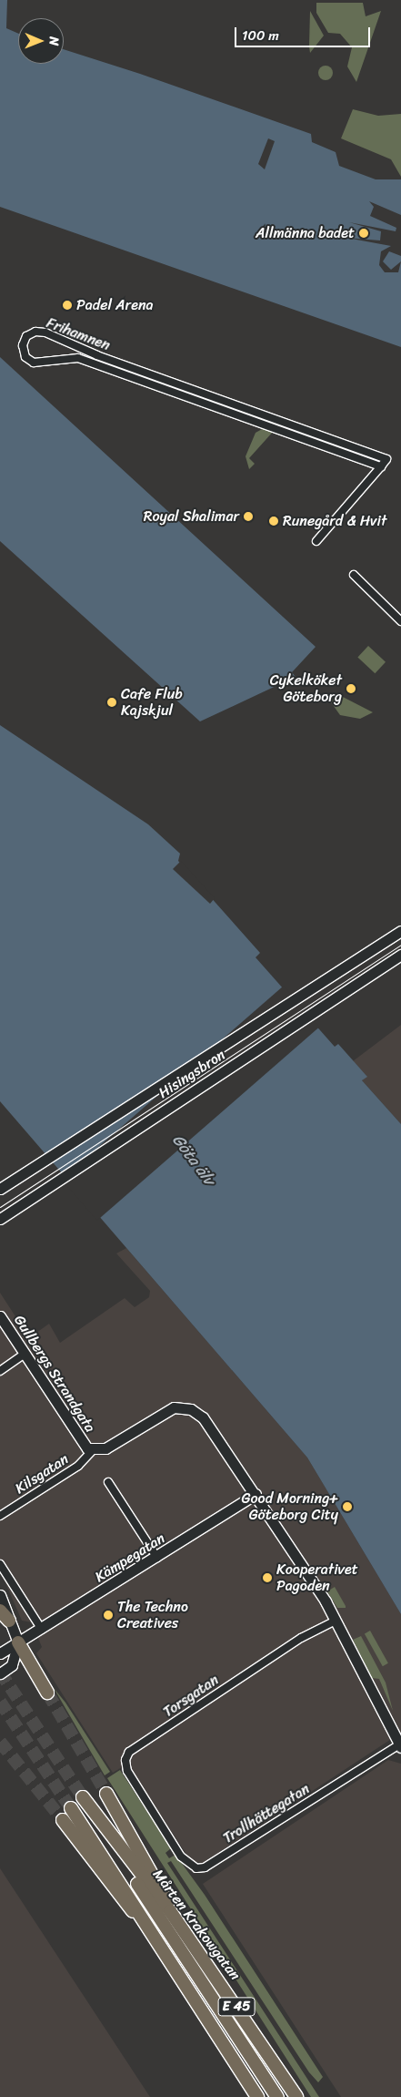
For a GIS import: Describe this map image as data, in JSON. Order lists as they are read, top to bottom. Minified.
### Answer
{"streets":{"highway":["Mårten Krakowgatan","E 45"],"street":["Frihamnen","Hisingsbron","Gullbergs Strandgata","Kilsgatan","Kämpegatan","Torsgatan","Trollhättegatan"]},"crossings":[["Gullbergs Strandgata","Kilsgatan"],["Gullbergs Strandgata","Kämpegatan"],["Gullbergs Strandgata","Torsgatan"],["Gullbergs Strandgata","Trollhättegatan"],["Torsgatan","Trollhättegatan"]],"water":["Göta älv"],"places":["Allmänna badet","Padel Arena","Royal Shalimar","Runegård & Hvit","Cykelköket Göteborg","Cafe Flub Kajskjul","Good Morning+ Göteborg City","Kooperativet Pagoden","The Techno Creatives"],"scale_bar":"100 m","north":"right"}
